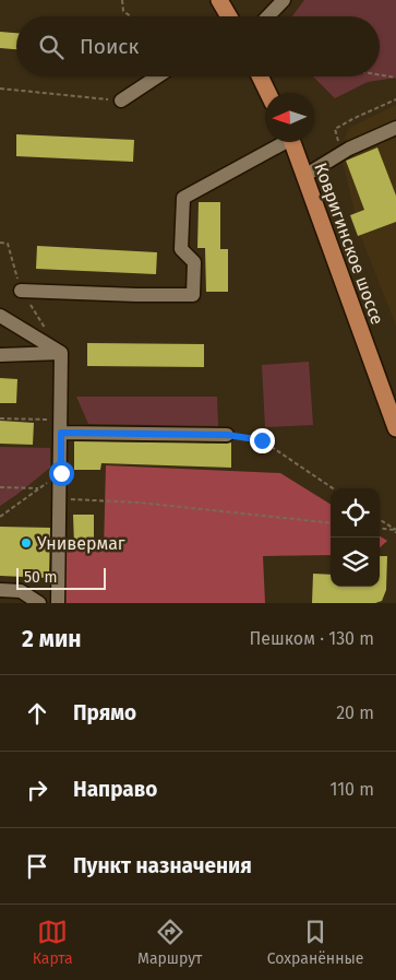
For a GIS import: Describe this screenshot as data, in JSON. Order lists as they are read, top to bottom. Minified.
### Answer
{"streets":{"main road":["Ковригинское шоссе"]},"places":["Универмаг"],"scale_bar":"50 m","north":"left","page":{"search":"Поиск","scale":"50 m","heading":["2 мин","Пешком · 130 m"],"list":[["Прямо","20 m"],["Направо","110 m"],"Пункт назначения"],"nav":["Карта","Маршрут","Сохранённые"]}}
